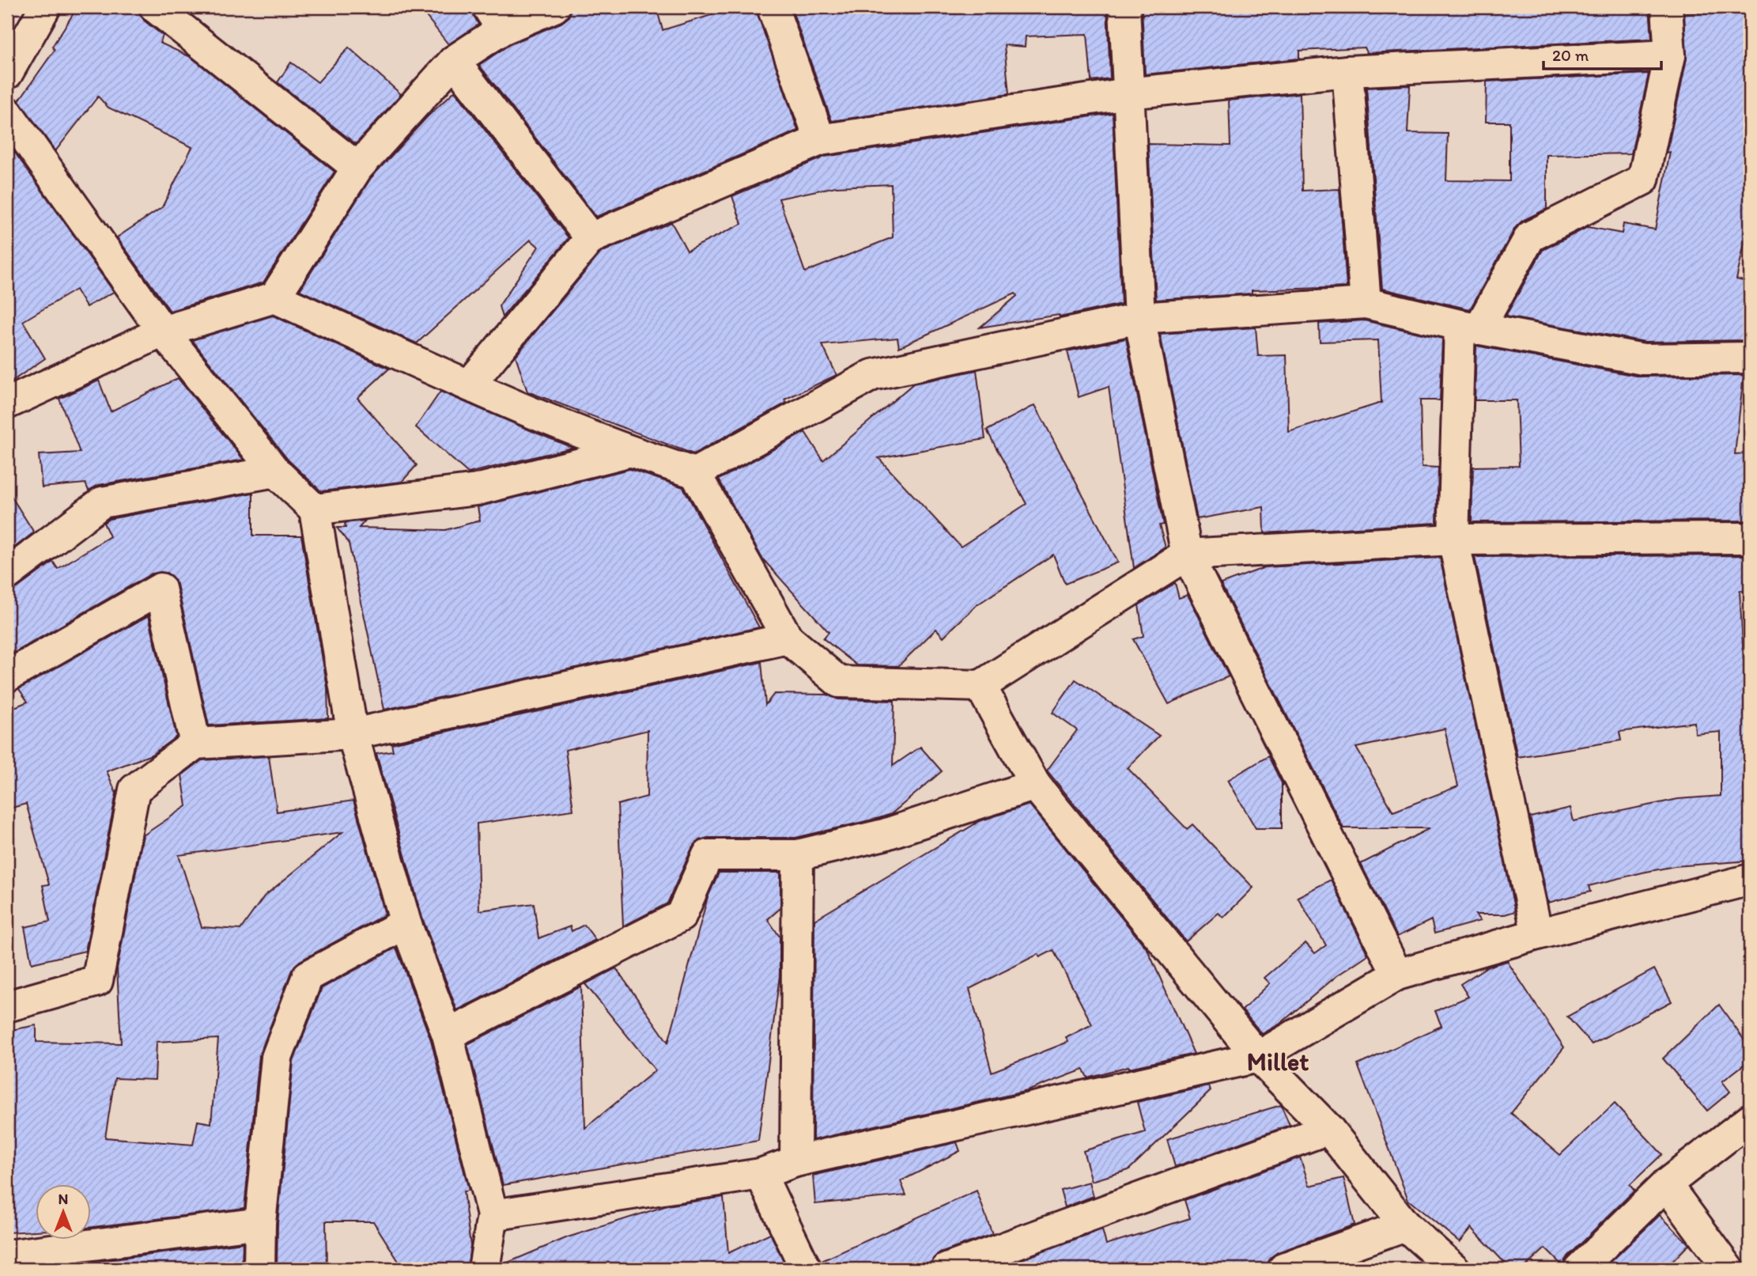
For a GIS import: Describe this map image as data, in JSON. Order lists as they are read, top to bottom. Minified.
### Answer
{"districts":["Millet"],"scale_bar":"20 m","north":"top"}
